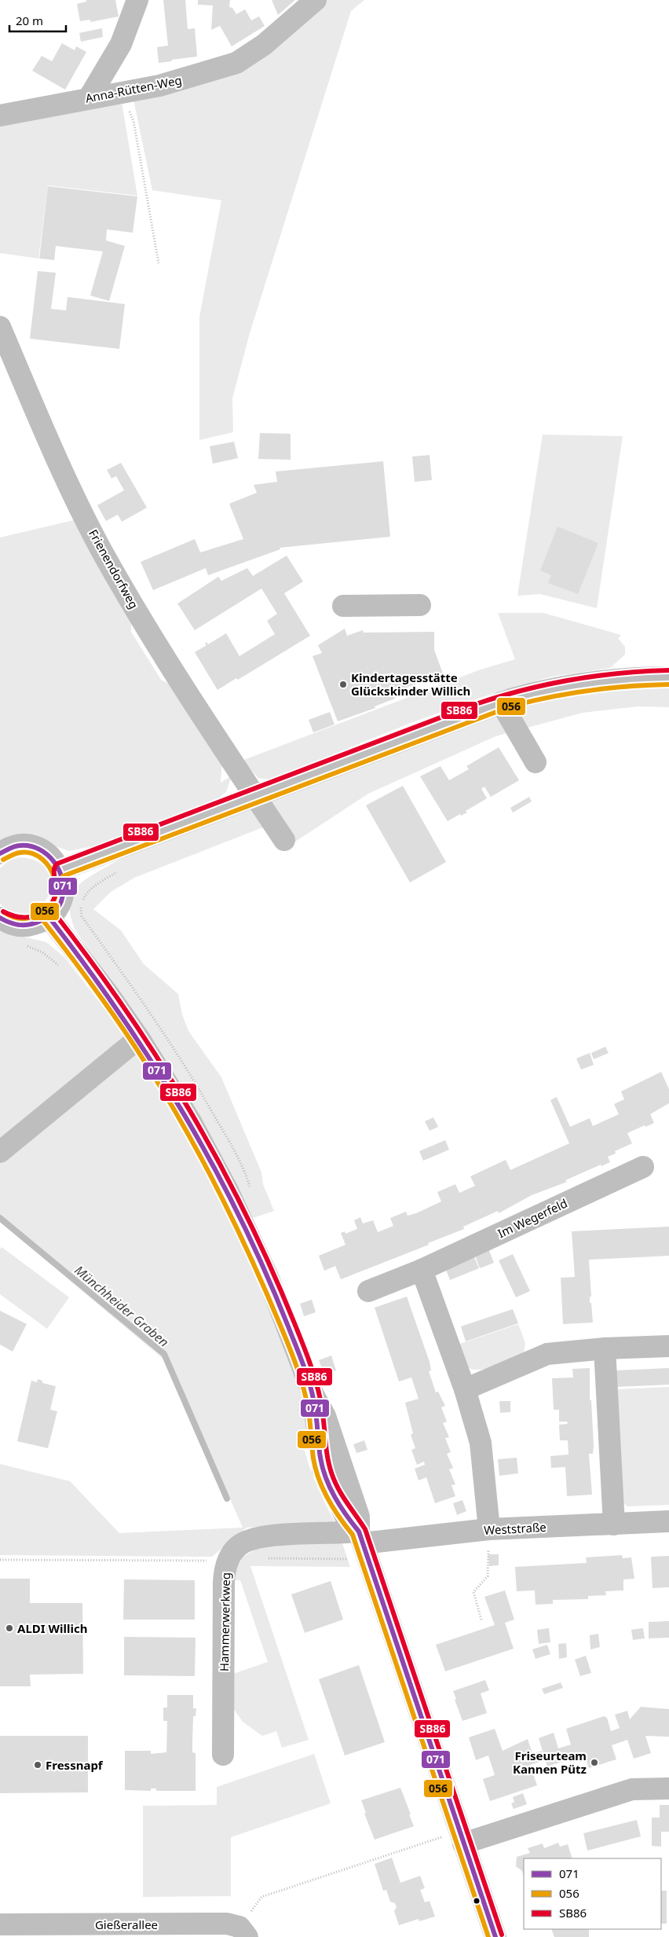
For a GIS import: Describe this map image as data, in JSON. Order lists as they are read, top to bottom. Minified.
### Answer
{"streets":{"street":["Anna-Rütten-Weg","Frienendorfweg","Im Wegerfeld","Weststraße","Hammerwerkweg","Gießerallee"]},"crossings":[["Weststraße","Hammerwerkweg"]],"water":["Münchheider Graben"],"places":["Kindertagesstätte Glückskinder Willich","ALDI Willich","Friseurteam Kannen Pütz","Fressnapf"],"lines":["transit line SB86","transit line 056","transit line 071"],"legend":["071","056","SB86"],"scale_bar":"20 m"}
